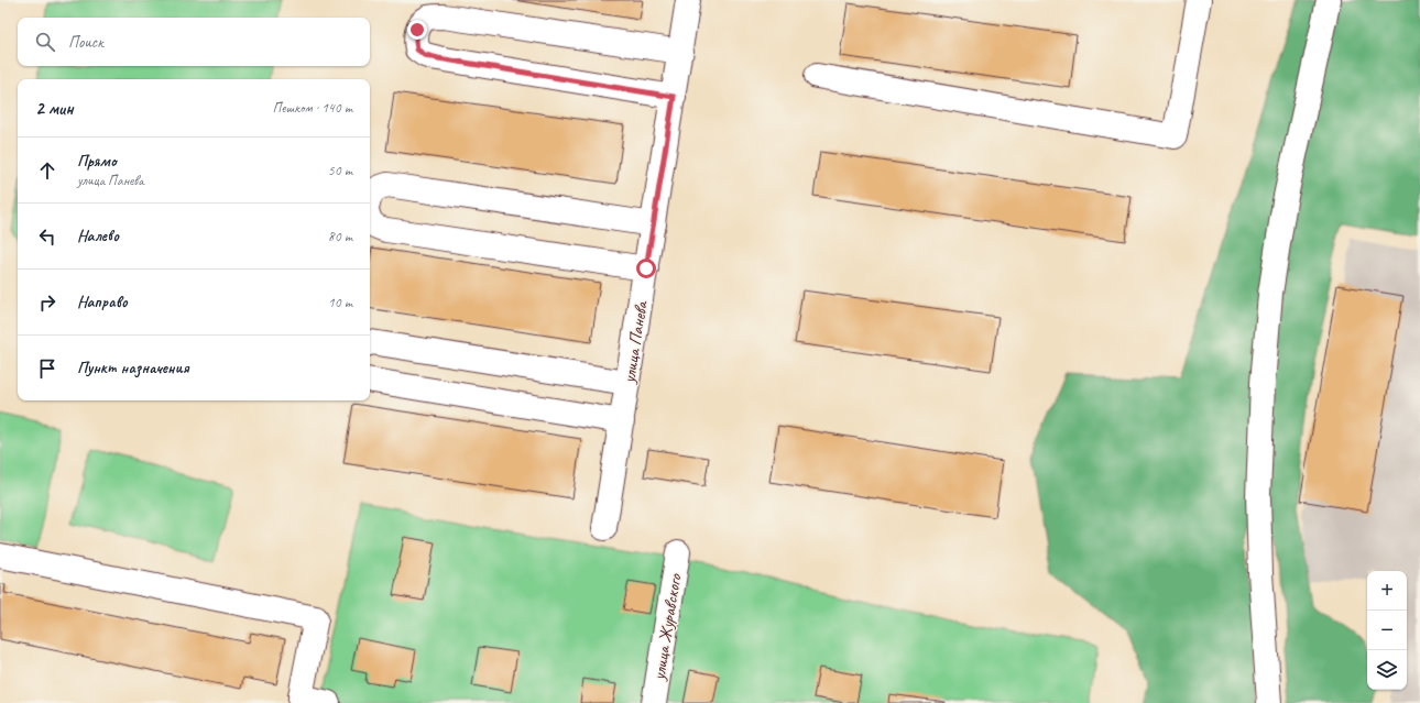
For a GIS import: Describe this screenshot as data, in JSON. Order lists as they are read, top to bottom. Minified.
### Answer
{"streets":{"street":["улица Панева","улица Журавского"]},"page":{"search":"Поиск","heading":["2 мин","Пешком · 140 m"],"list":[["Прямо","улица Панева","50 m"],["Налево","80 m"],["Направо","10 m"],"Пункт назначения"],"map_buttons":["+","−"]}}
